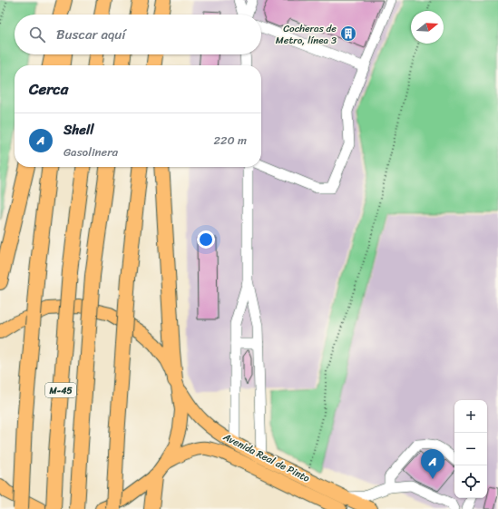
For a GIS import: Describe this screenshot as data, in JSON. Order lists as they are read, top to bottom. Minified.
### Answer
{"streets":{"highway":["M-45"],"main road":["Avenida Real de Pinto"]},"places":{"building":["Cocheras de Metro, línea 3"]},"north":"right","page":{"search":"Buscar aquí","heading":"Cerca","list":[{"mark":"A","name":"Shell","note":"Gasolinera","value":"220 m"}],"map_buttons":["+","−"],"pins":"A"}}
